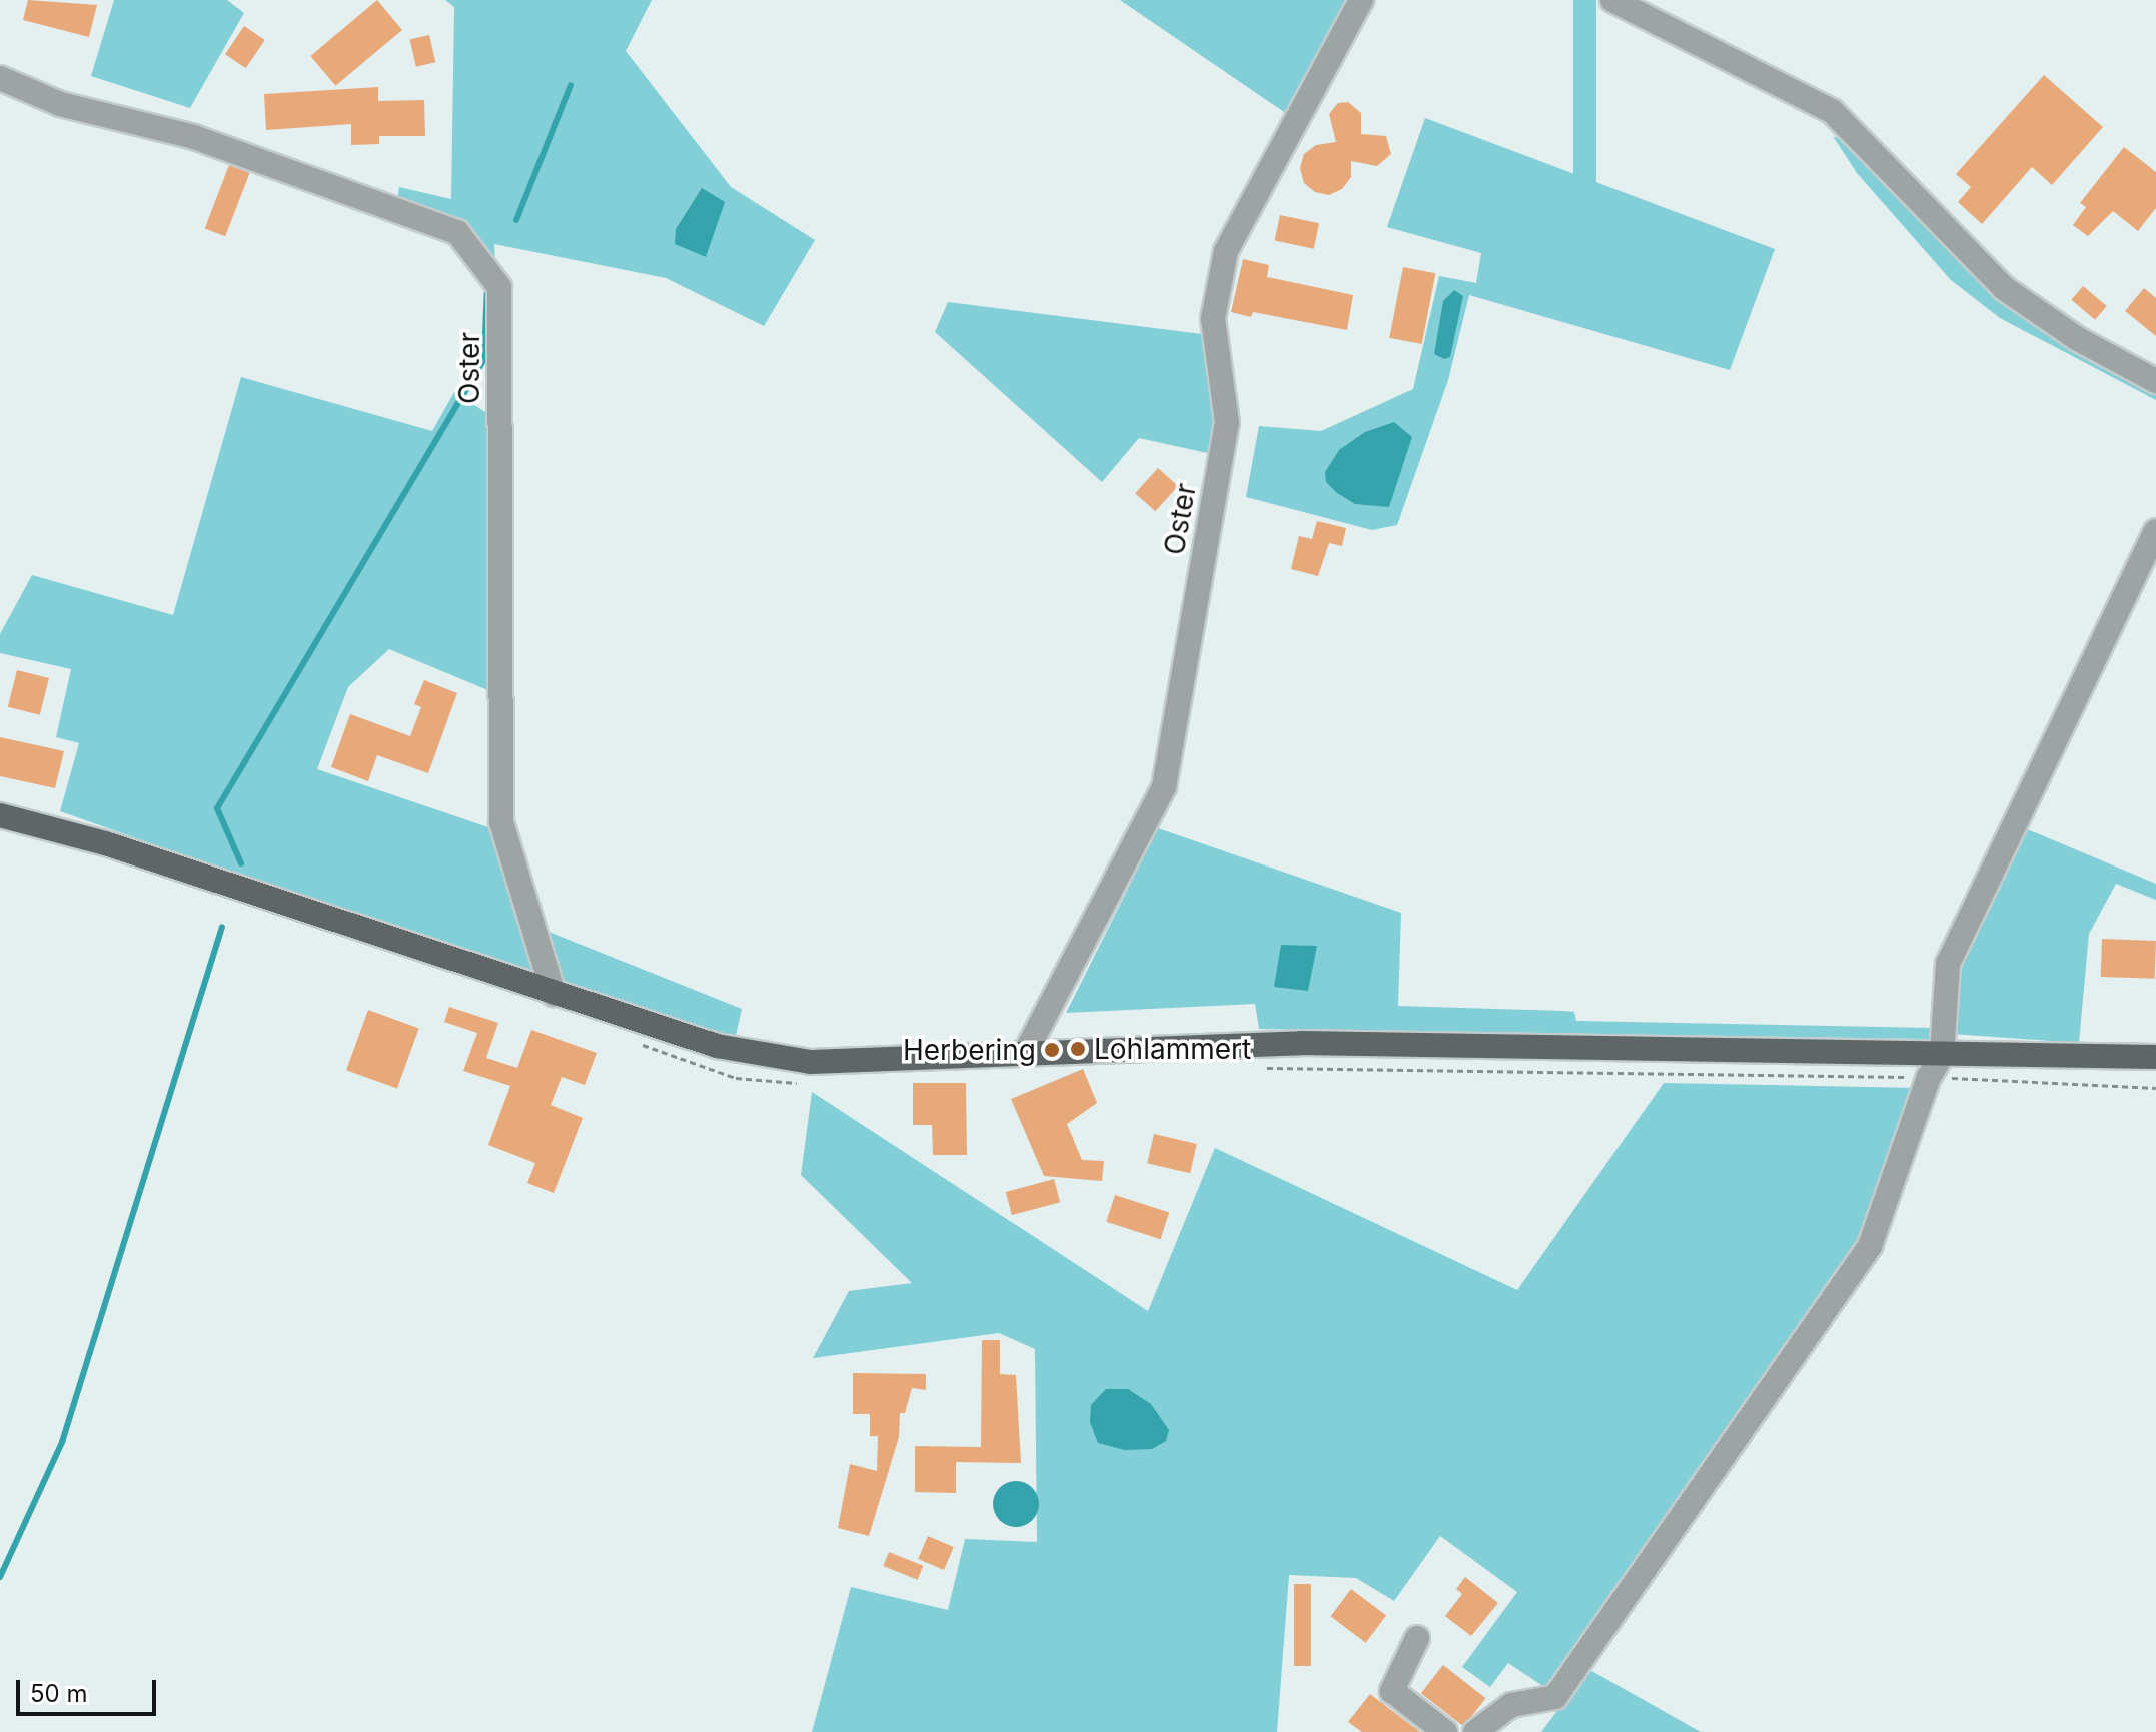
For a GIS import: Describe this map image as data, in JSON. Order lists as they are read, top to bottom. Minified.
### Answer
{"streets":{"street":["Oster"]},"places":["Lohlammert","Herbering"],"scale_bar":"50 m"}
